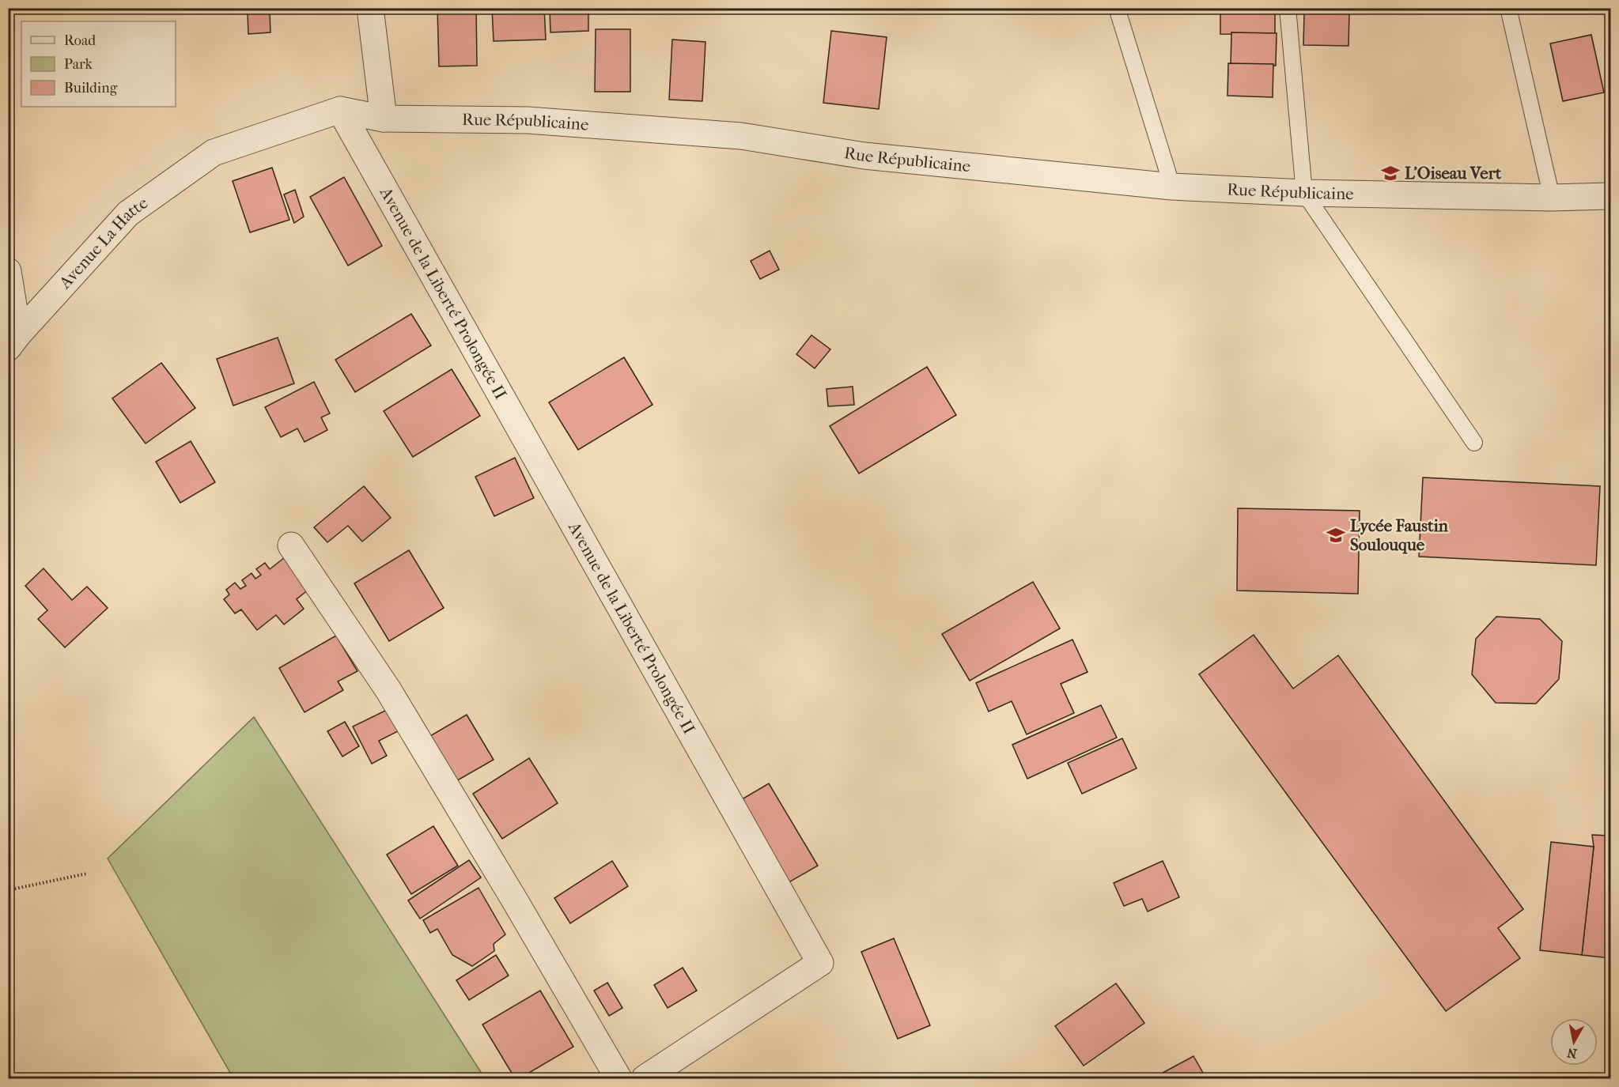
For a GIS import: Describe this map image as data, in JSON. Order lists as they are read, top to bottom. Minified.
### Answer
{"streets":{"street":["Rue Républicaine","Avenue La Hatte","Avenue de la Liberté Prolongée II"]},"crossings":[["Rue Républicaine","Avenue La Hatte"],["Rue Républicaine","Avenue de la Liberté Prolongée II"],["Avenue La Hatte","Avenue de la Liberté Prolongée II"]],"places":{"school or university":["L'Oiseau Vert","Lycée Faustin Soulouque"]},"legend":["Road","Park","Building"],"north":"bottom"}
